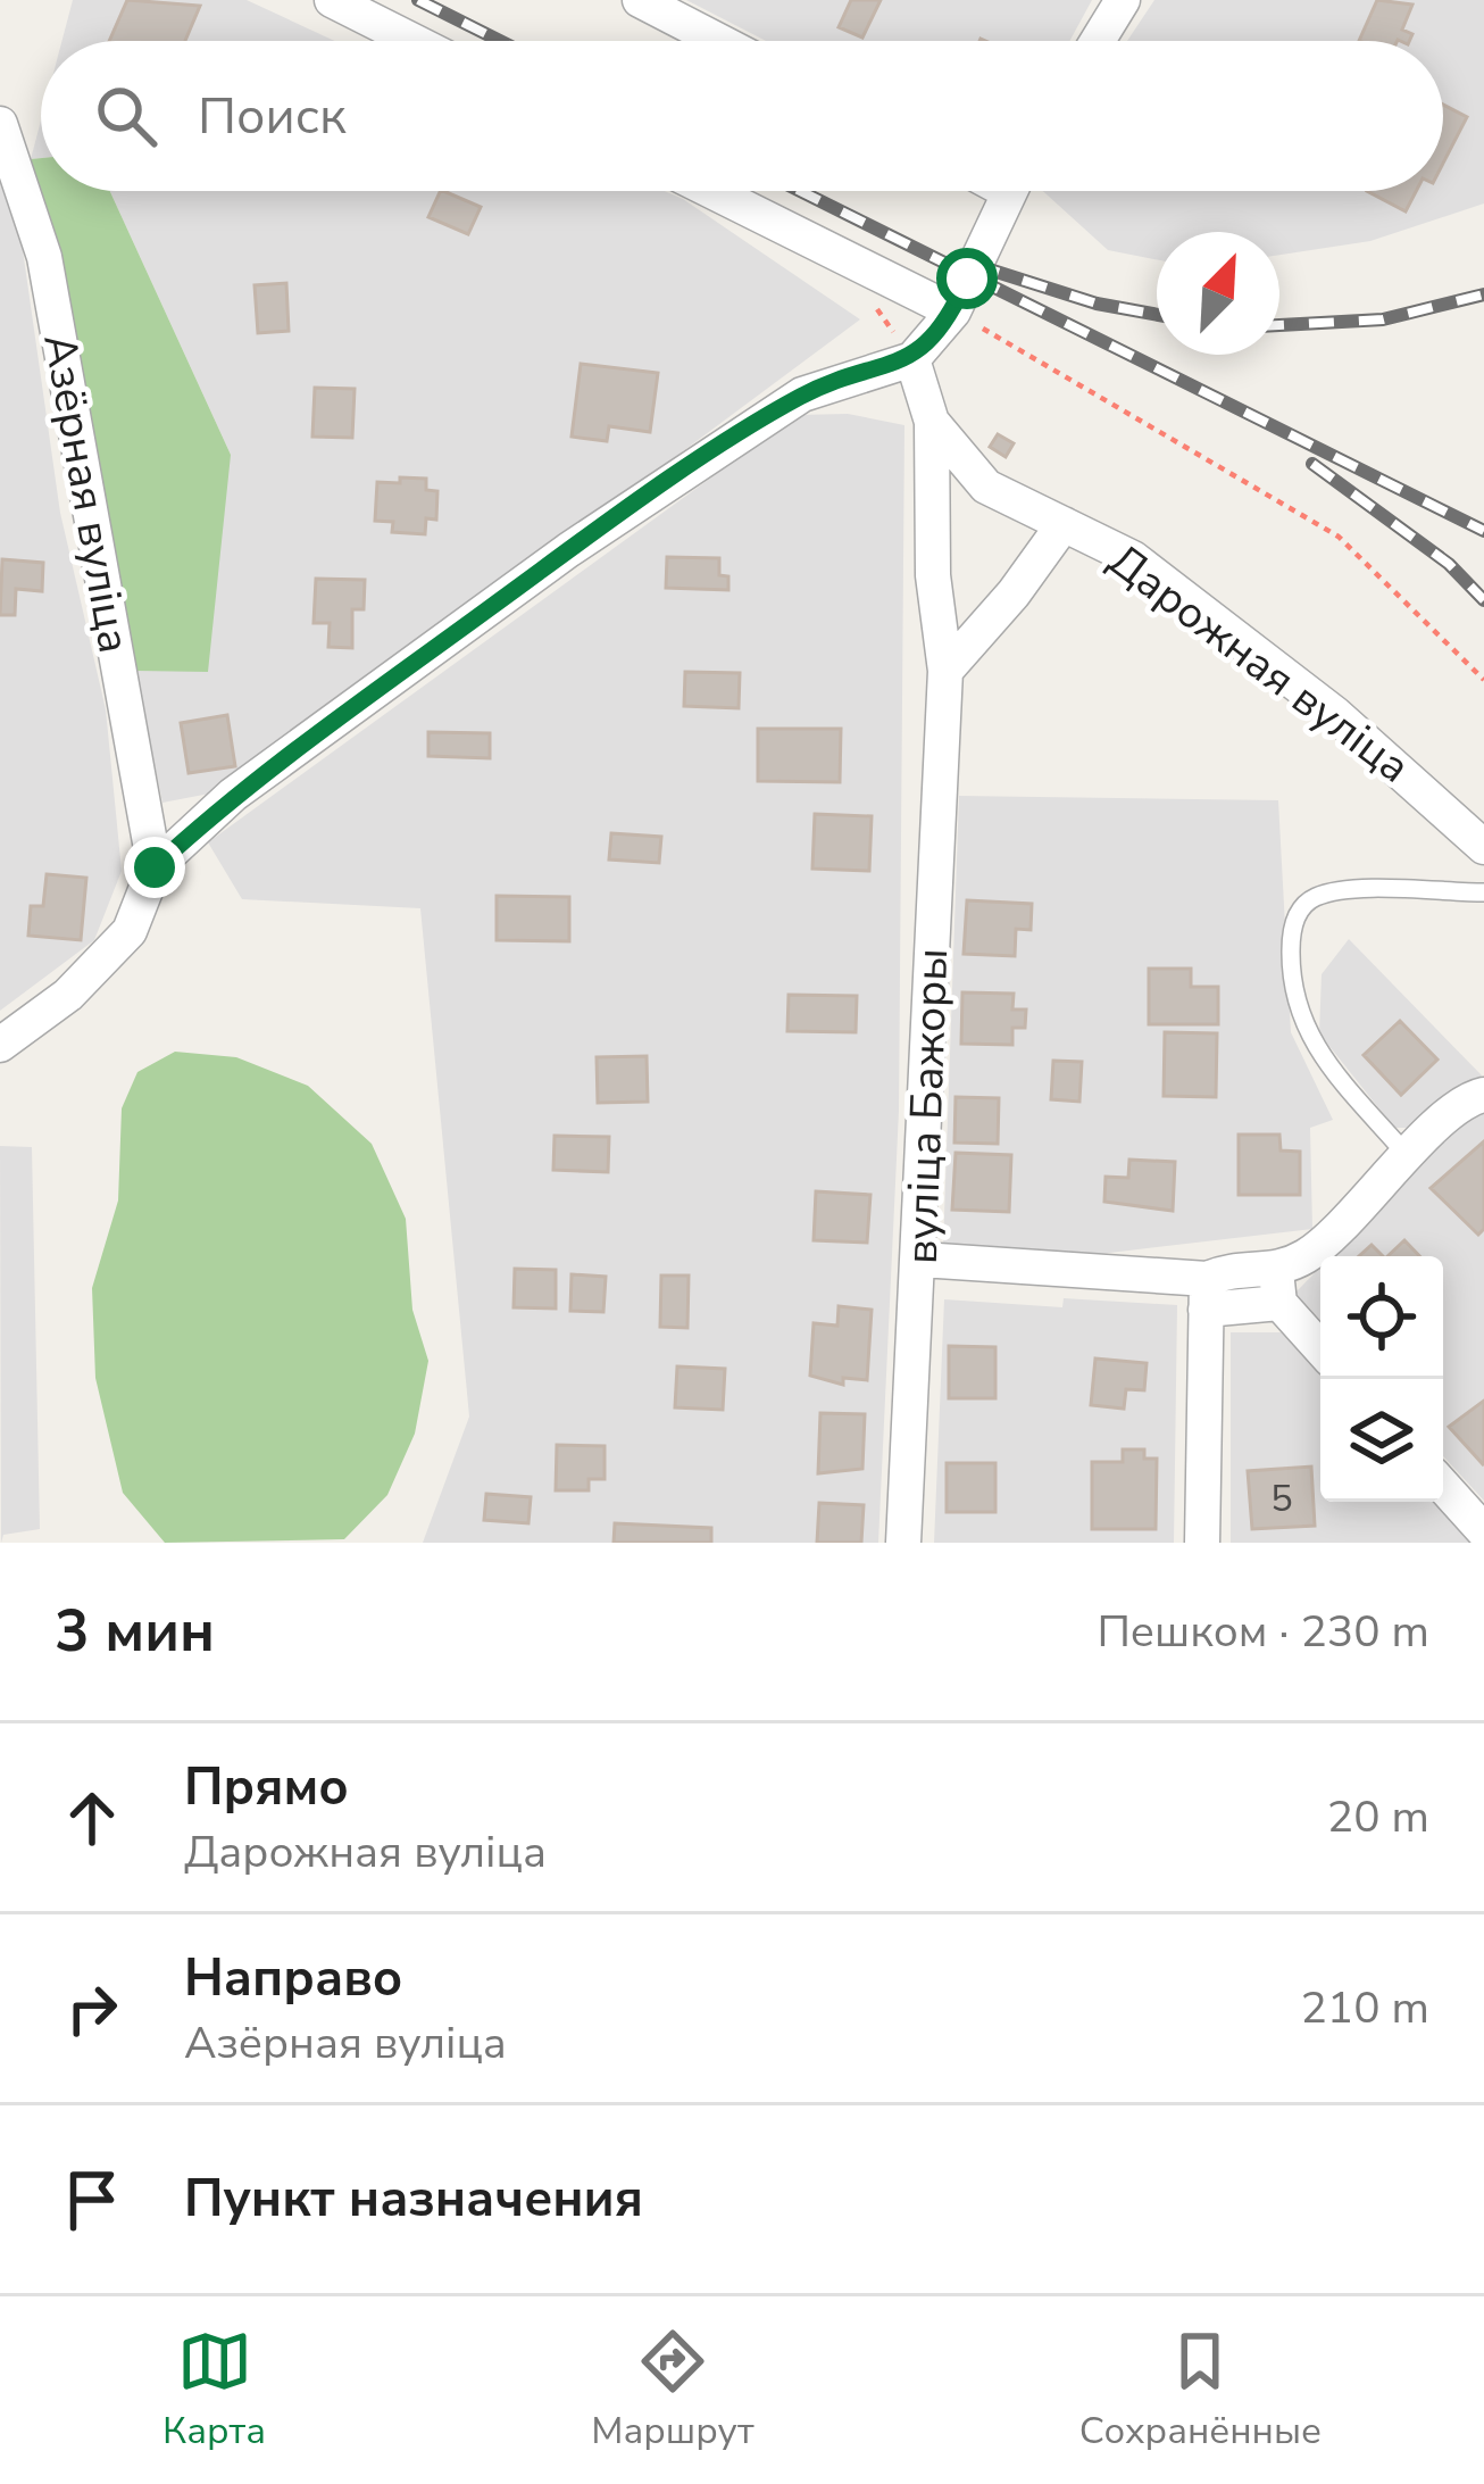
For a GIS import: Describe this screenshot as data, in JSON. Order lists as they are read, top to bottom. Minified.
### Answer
{"streets":{"street":["Азёрная вуліца","Дарожная вуліца","вуліца Бажоры"]},"crossings":[["Дарожная вуліца","вуліца Бажоры"]],"house_numbers":["5"],"north":"top right","page":{"search":"Поиск","heading":["3 мин","Пешком · 230 m"],"list":[["Прямо","Дарожная вуліца","20 m"],["Направо","Азёрная вуліца","210 m"],"Пункт назначения"],"nav":["Карта","Маршрут","Сохранённые"]}}
